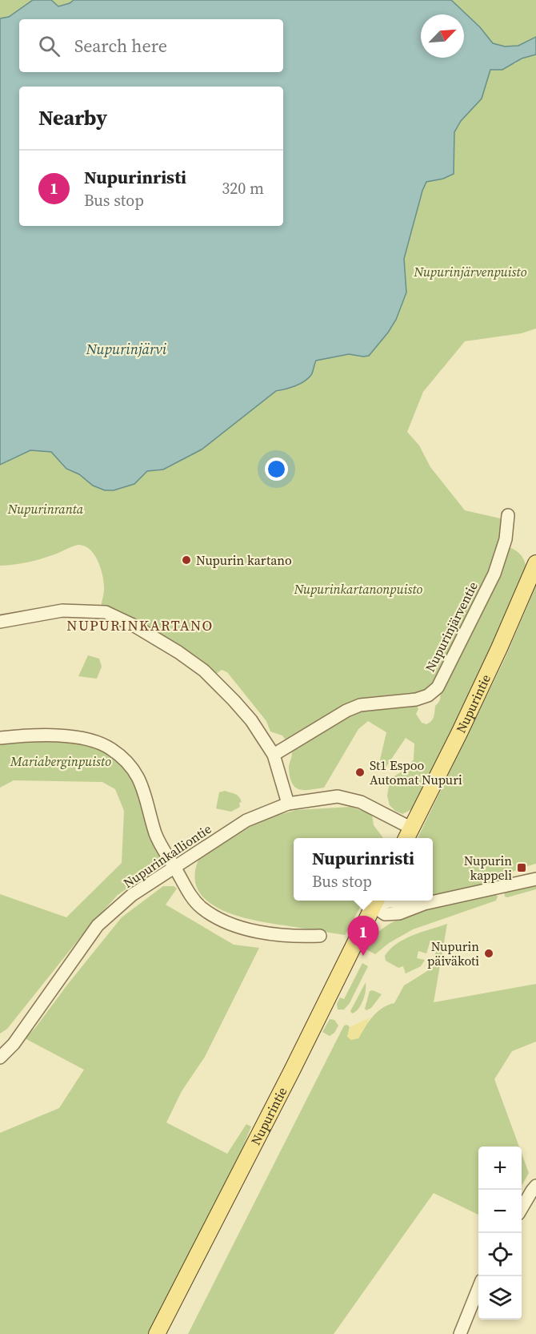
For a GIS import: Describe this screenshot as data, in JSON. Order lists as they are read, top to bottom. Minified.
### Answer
{"streets":{"main road":["Nupurintie"],"street":["Nupurinjärventie","Nupurinkalliontie"]},"crossings":[["Nupurintie","Nupurinkalliontie"]],"districts":["NUPURINKARTANO"],"water":["Nupurinjärvi"],"parks":["Nupurinjärvenpuisto","Nupurinranta","Nupurinkartanonpuisto","Mariaberginpuisto"],"places":{"other":["Nupurin kartano","St1 Espoo Automat Nupuri","Nupurin päiväkoti"],"transit":["Nupurin kappeli"]},"north":"top right","page":{"search":"Search here","heading":"Nearby","list":[{"mark":"1","name":"Nupurinristi","note":"Bus stop","value":"320 m"}],"popup":["Nupurinristi","Bus stop"],"pins":"1","map_buttons":["+","−"]}}
